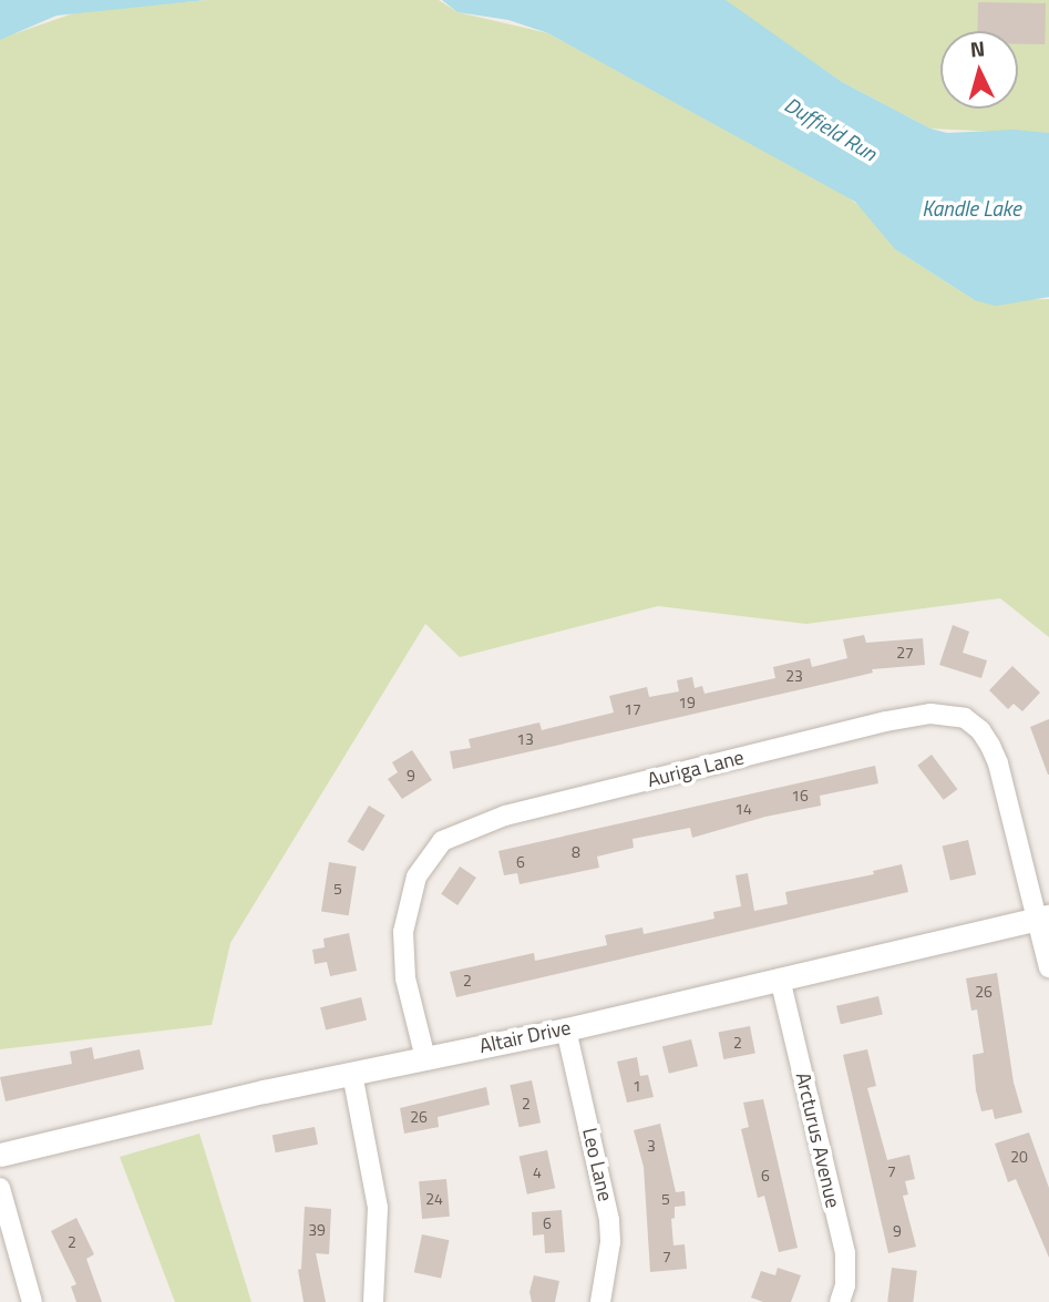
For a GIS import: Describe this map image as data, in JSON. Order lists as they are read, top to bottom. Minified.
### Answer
{"streets":{"street":["Auriga Lane","Altair Drive","Arcturus Avenue","Leo Lane"]},"crossings":[["Auriga Lane","Altair Drive"],["Altair Drive","Arcturus Avenue"],["Altair Drive","Leo Lane"]],"water":["Duffield Run","Kandle Lake"],"house_numbers":["27","23","19","17","13","9","16","14","8","6","5","2","26","2","1","2","26","3","20","7","4","6","24","5","6","39","9","2","7"],"north":"top"}
